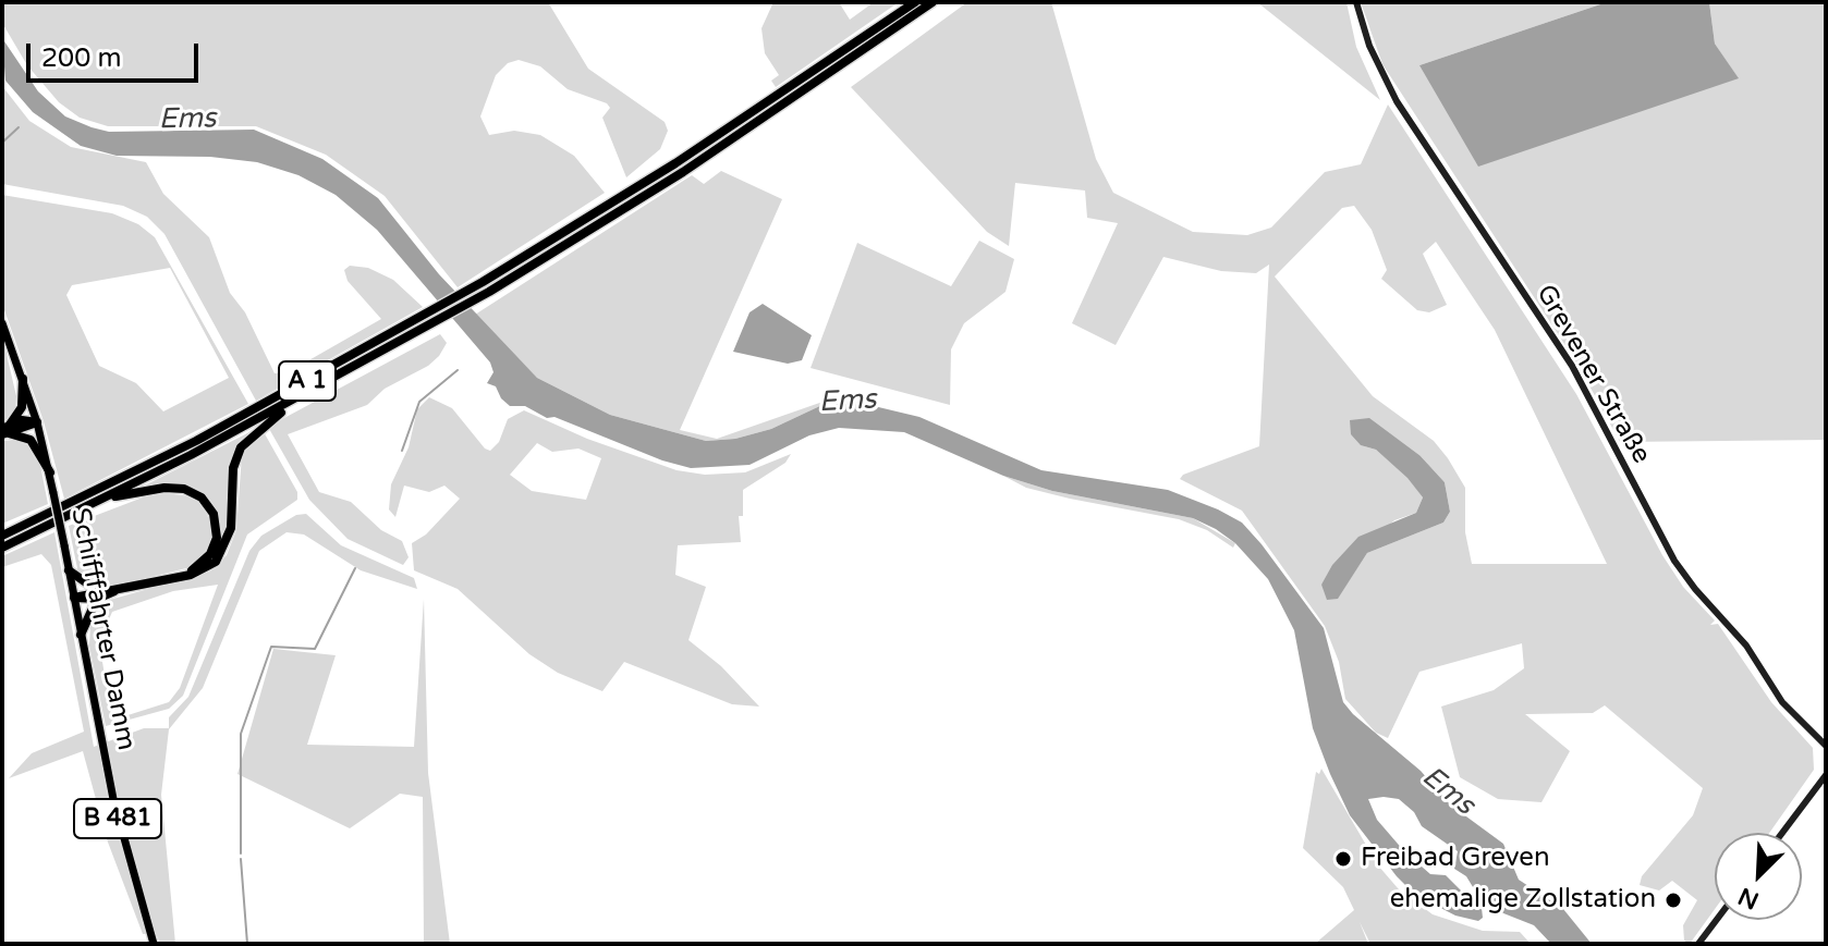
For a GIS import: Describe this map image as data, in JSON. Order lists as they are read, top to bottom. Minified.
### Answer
{"streets":{"highway":["A 1"],"main road":["Schifffahrter Damm","B 481"],"street":["Grevener Straße"]},"water":["Ems"],"places":["Freibad Greven","ehemalige Zollstation"],"scale_bar":"200 m","north":"bottom left"}
